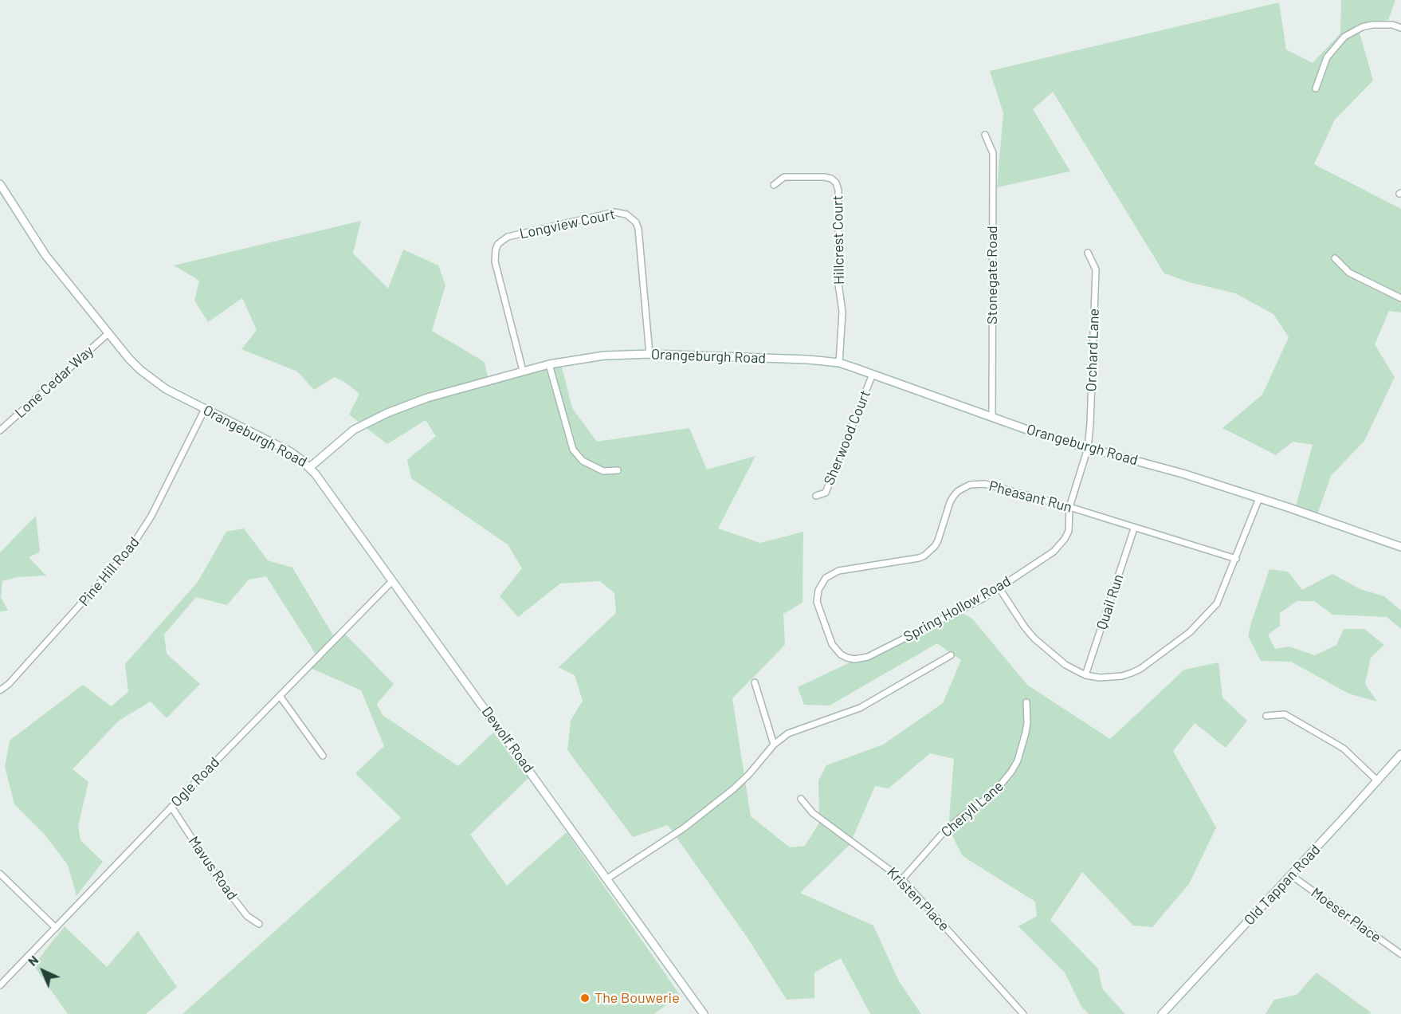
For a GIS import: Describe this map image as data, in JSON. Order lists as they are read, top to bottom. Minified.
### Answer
{"streets":{"main road":["Orangeburgh Road","Dewolf Road","Old Tappan Road"],"street":["Longview Court","Hillcrest Court","Stonegate Road","Orchard Lane","Lone Cedar Way","Sherwood Court","Pheasant Run","Pine Hill Road","Quail Run","Spring Hollow Road","Ogle Road","Cheryll Lane","Mavus Road","Kristen Place","Moeser Place"]},"crossings":[["Longview Court","Orangeburgh Road"],["Hillcrest Court","Orangeburgh Road"],["Stonegate Road","Orangeburgh Road"],["Orchard Lane","Orangeburgh Road"],["Orchard Lane","Spring Hollow Road"],["Orangeburgh Road","Lone Cedar Way"],["Orangeburgh Road","Sherwood Court"],["Orangeburgh Road","Pine Hill Road"],["Orangeburgh Road","Spring Hollow Road"],["Orangeburgh Road","Dewolf Road"],["Pheasant Run","Quail Run"],["Pheasant Run","Spring Hollow Road"],["Dewolf Road","Ogle Road"],["Ogle Road","Mavus Road"],["Cheryll Lane","Kristen Place"],["Old Tappan Road","Moeser Place"]],"places":["The Bouwerie"],"north":"top left"}
